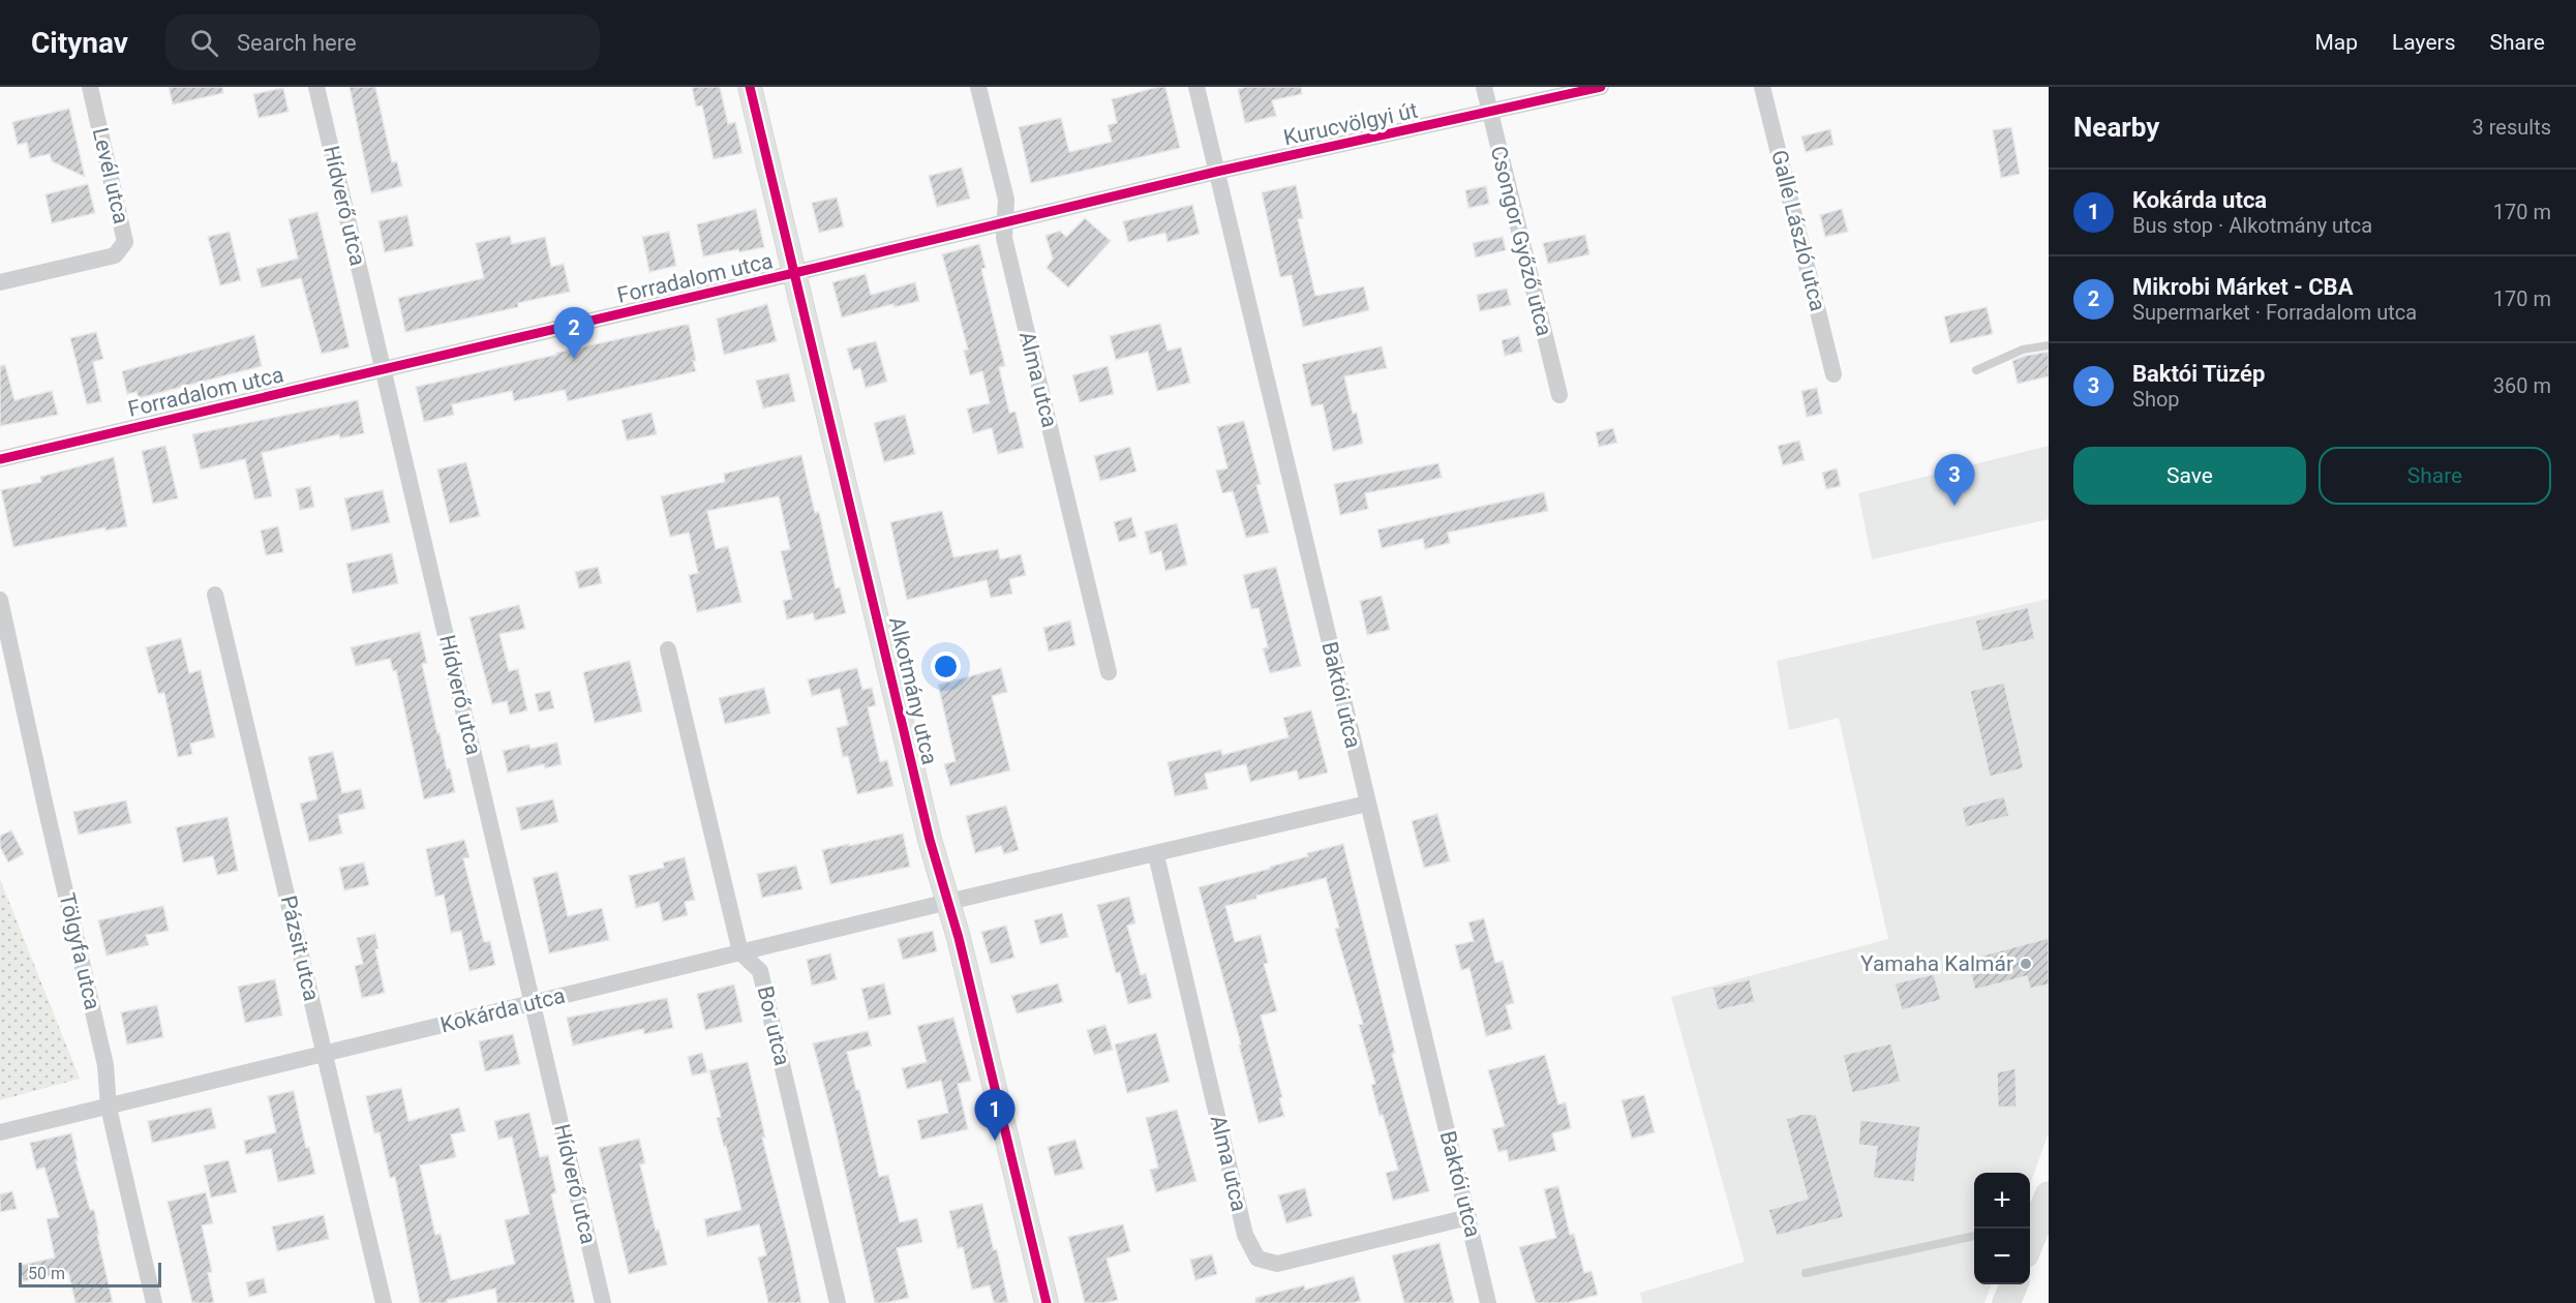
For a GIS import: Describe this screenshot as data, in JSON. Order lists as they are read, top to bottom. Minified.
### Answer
{"streets":{"street":["Kurucvölgyi út","Levél utca","Hídverő utca","Gallé László utca","Csongor Győző utca","Forradalom utca","Alma utca","Alkotmány utca","Baktói utca","Pázsit utca","Tölgyfa utca","Kokárda utca","Bor utca"]},"crossings":[["Kurucvölgyi út","Csongor Győző utca"],["Kurucvölgyi út","Forradalom utca"],["Kurucvölgyi út","Baktói utca"],["Hídverő utca","Forradalom utca"],["Hídverő utca","Kokárda utca"],["Forradalom utca","Alma utca"],["Forradalom utca","Alkotmány utca"],["Forradalom utca","Baktói utca"],["Alma utca","Baktói utca"],["Alma utca","Kokárda utca"],["Alkotmány utca","Kokárda utca"],["Baktói utca","Kokárda utca"],["Pázsit utca","Kokárda utca"],["Tölgyfa utca","Kokárda utca"],["Kokárda utca","Bor utca"]],"places":["Yamaha Kalmár"],"scale_bar":"50 m","page":{"header":"Citynav","search":"Search here","nav":["Map","Layers","Share"],"heading":["Nearby","3 results"],"list":[{"mark":"1","name":"Kokárda utca","note":"Bus stop · Alkotmány utca","value":"170 m"},{"mark":"2","name":"Mikrobi Márket - CBA","note":"Supermarket · Forradalom utca","value":"170 m"},{"mark":"3","name":"Baktói Tüzép","note":"Shop","value":"360 m"}],"pins":["2","3","1"],"buttons":["Save","Share"],"map_buttons":["+","−"],"scale":"50 m"}}
